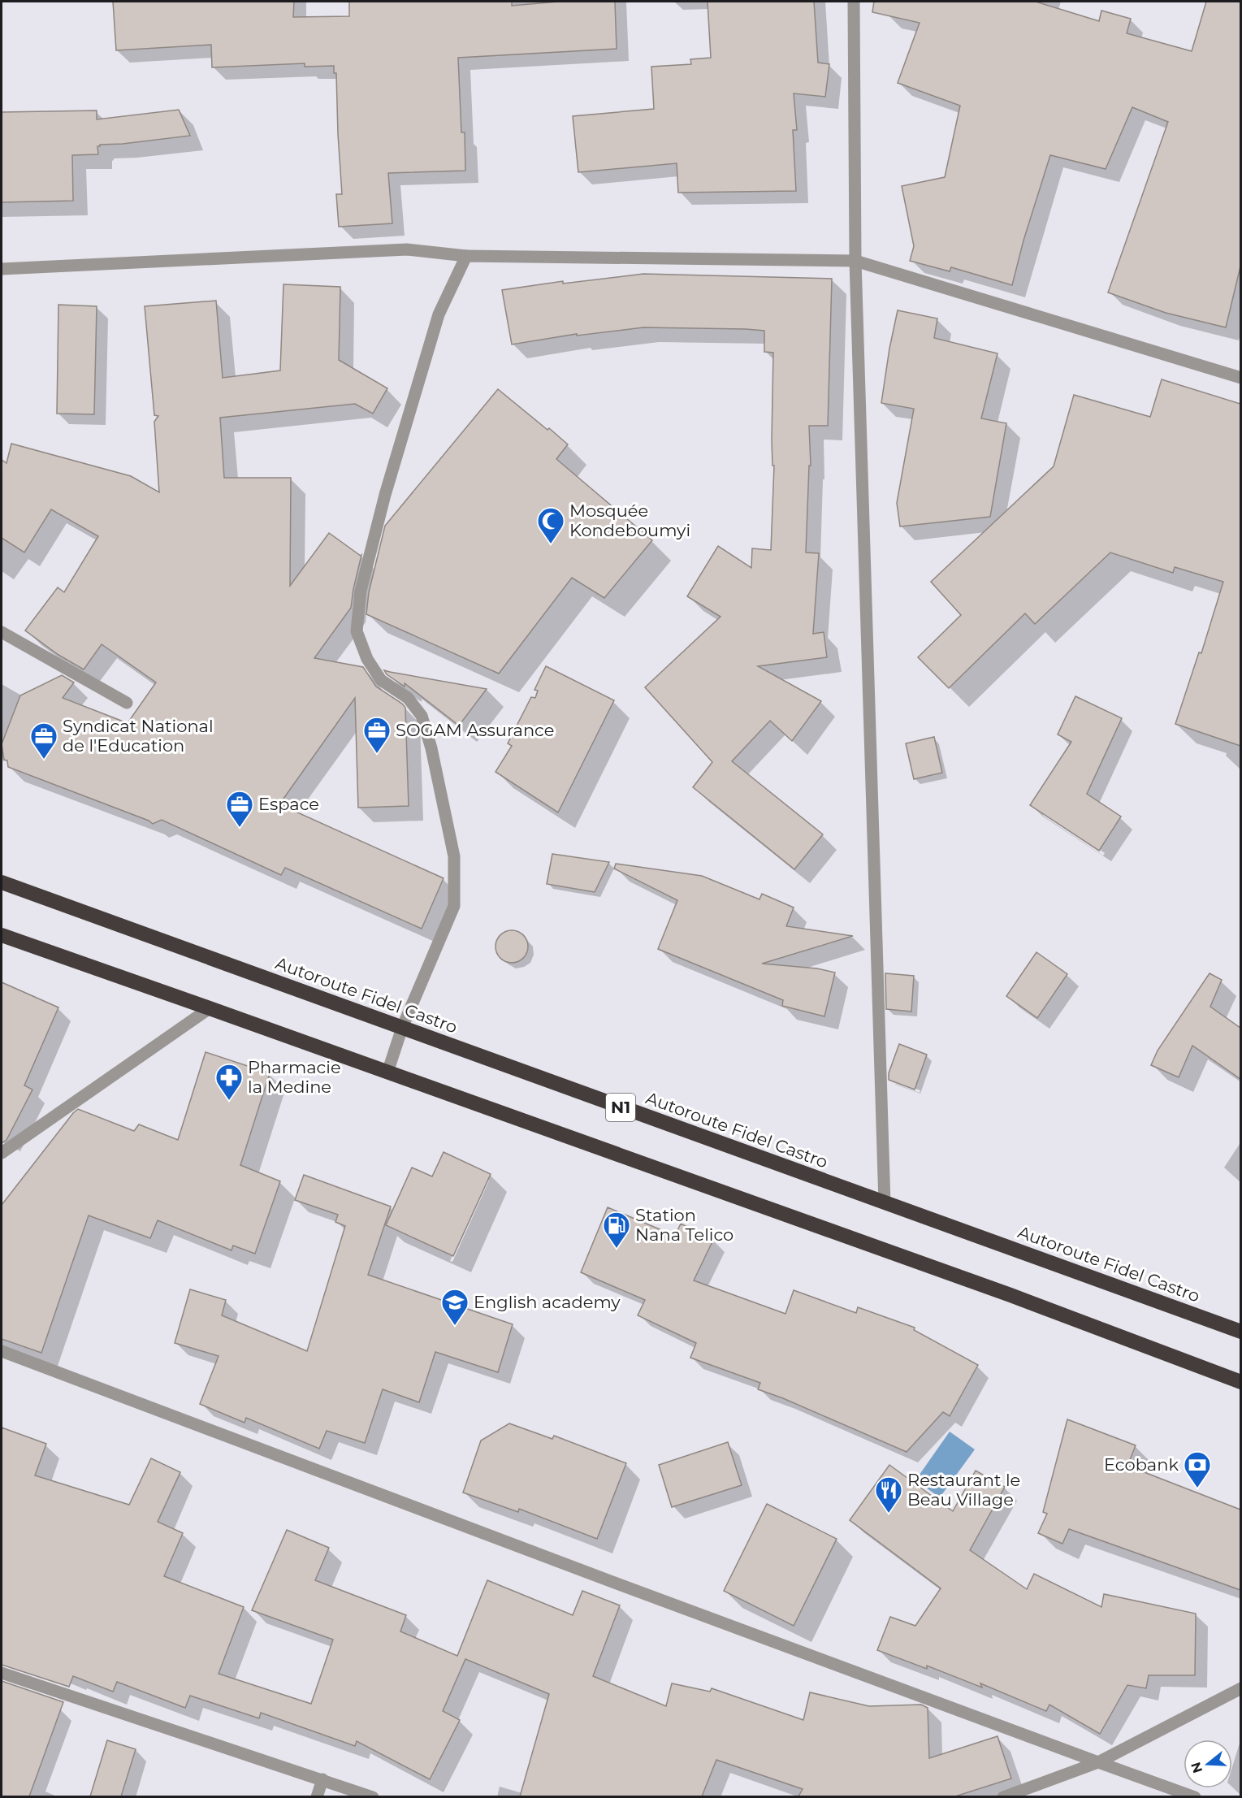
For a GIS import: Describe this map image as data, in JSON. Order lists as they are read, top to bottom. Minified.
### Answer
{"streets":{"highway":["Autoroute Fidel Castro","N1"]},"places":{"mosque":["Mosquée Kondeboumyi"],"office":["SOGAM Assurance","Syndicat National de l'Education","Espace"],"pharmacy":["Pharmacie la Medine"],"fuel station":["Station Nana Telico"],"school or university":["English academy"],"bank":["Ecobank"],"restaurant":["Restaurant le Beau Village"]},"north":"left"}
